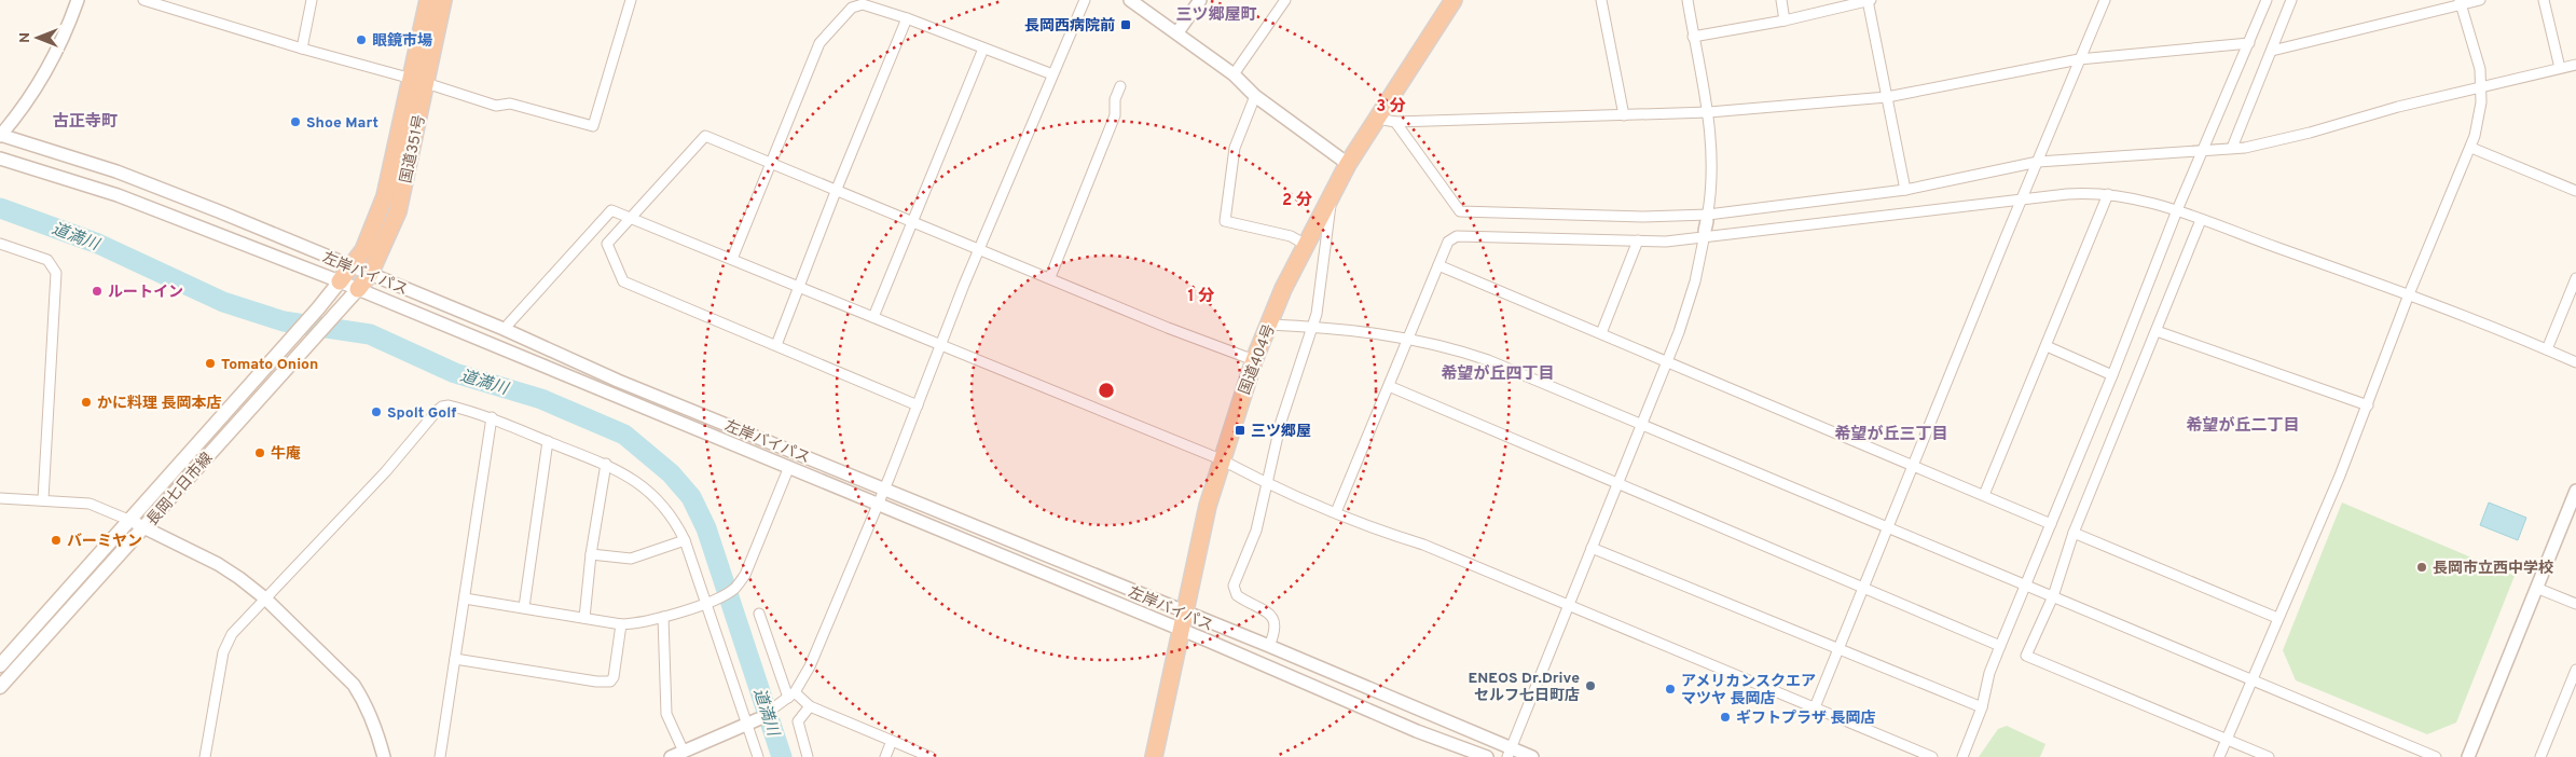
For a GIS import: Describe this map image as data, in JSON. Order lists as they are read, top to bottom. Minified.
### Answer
{"streets":{"highway":["国道351号","国道404号"],"main road":["長岡七日市線"],"street":["左岸バイパス"]},"crossings":[["国道351号","左岸バイパス"],["国道351号","長岡七日市線"],["左岸バイパス","国道404号"],["左岸バイパス","長岡七日市線"]],"districts":["三ツ郷屋町","古正寺町","希望が丘四丁目","希望が丘二丁目","希望が丘三丁目"],"water":["道満川"],"places":{"transit":["長岡西病院前","三ツ郷屋"],"other":["眼鏡市場","Shoe Mart","ルートイン","Tomato Onion","かに料理 長岡本店","Spolt Golf","牛庵","バーミヤン","長岡市立西中学校","ENEOS Dr.Drive セルフ七日町店","アメリカンスクエア マツヤ 長岡店","ギフトプラザ 長岡店"]},"north":"left","rings":["3 分","2 分","1 分"]}
